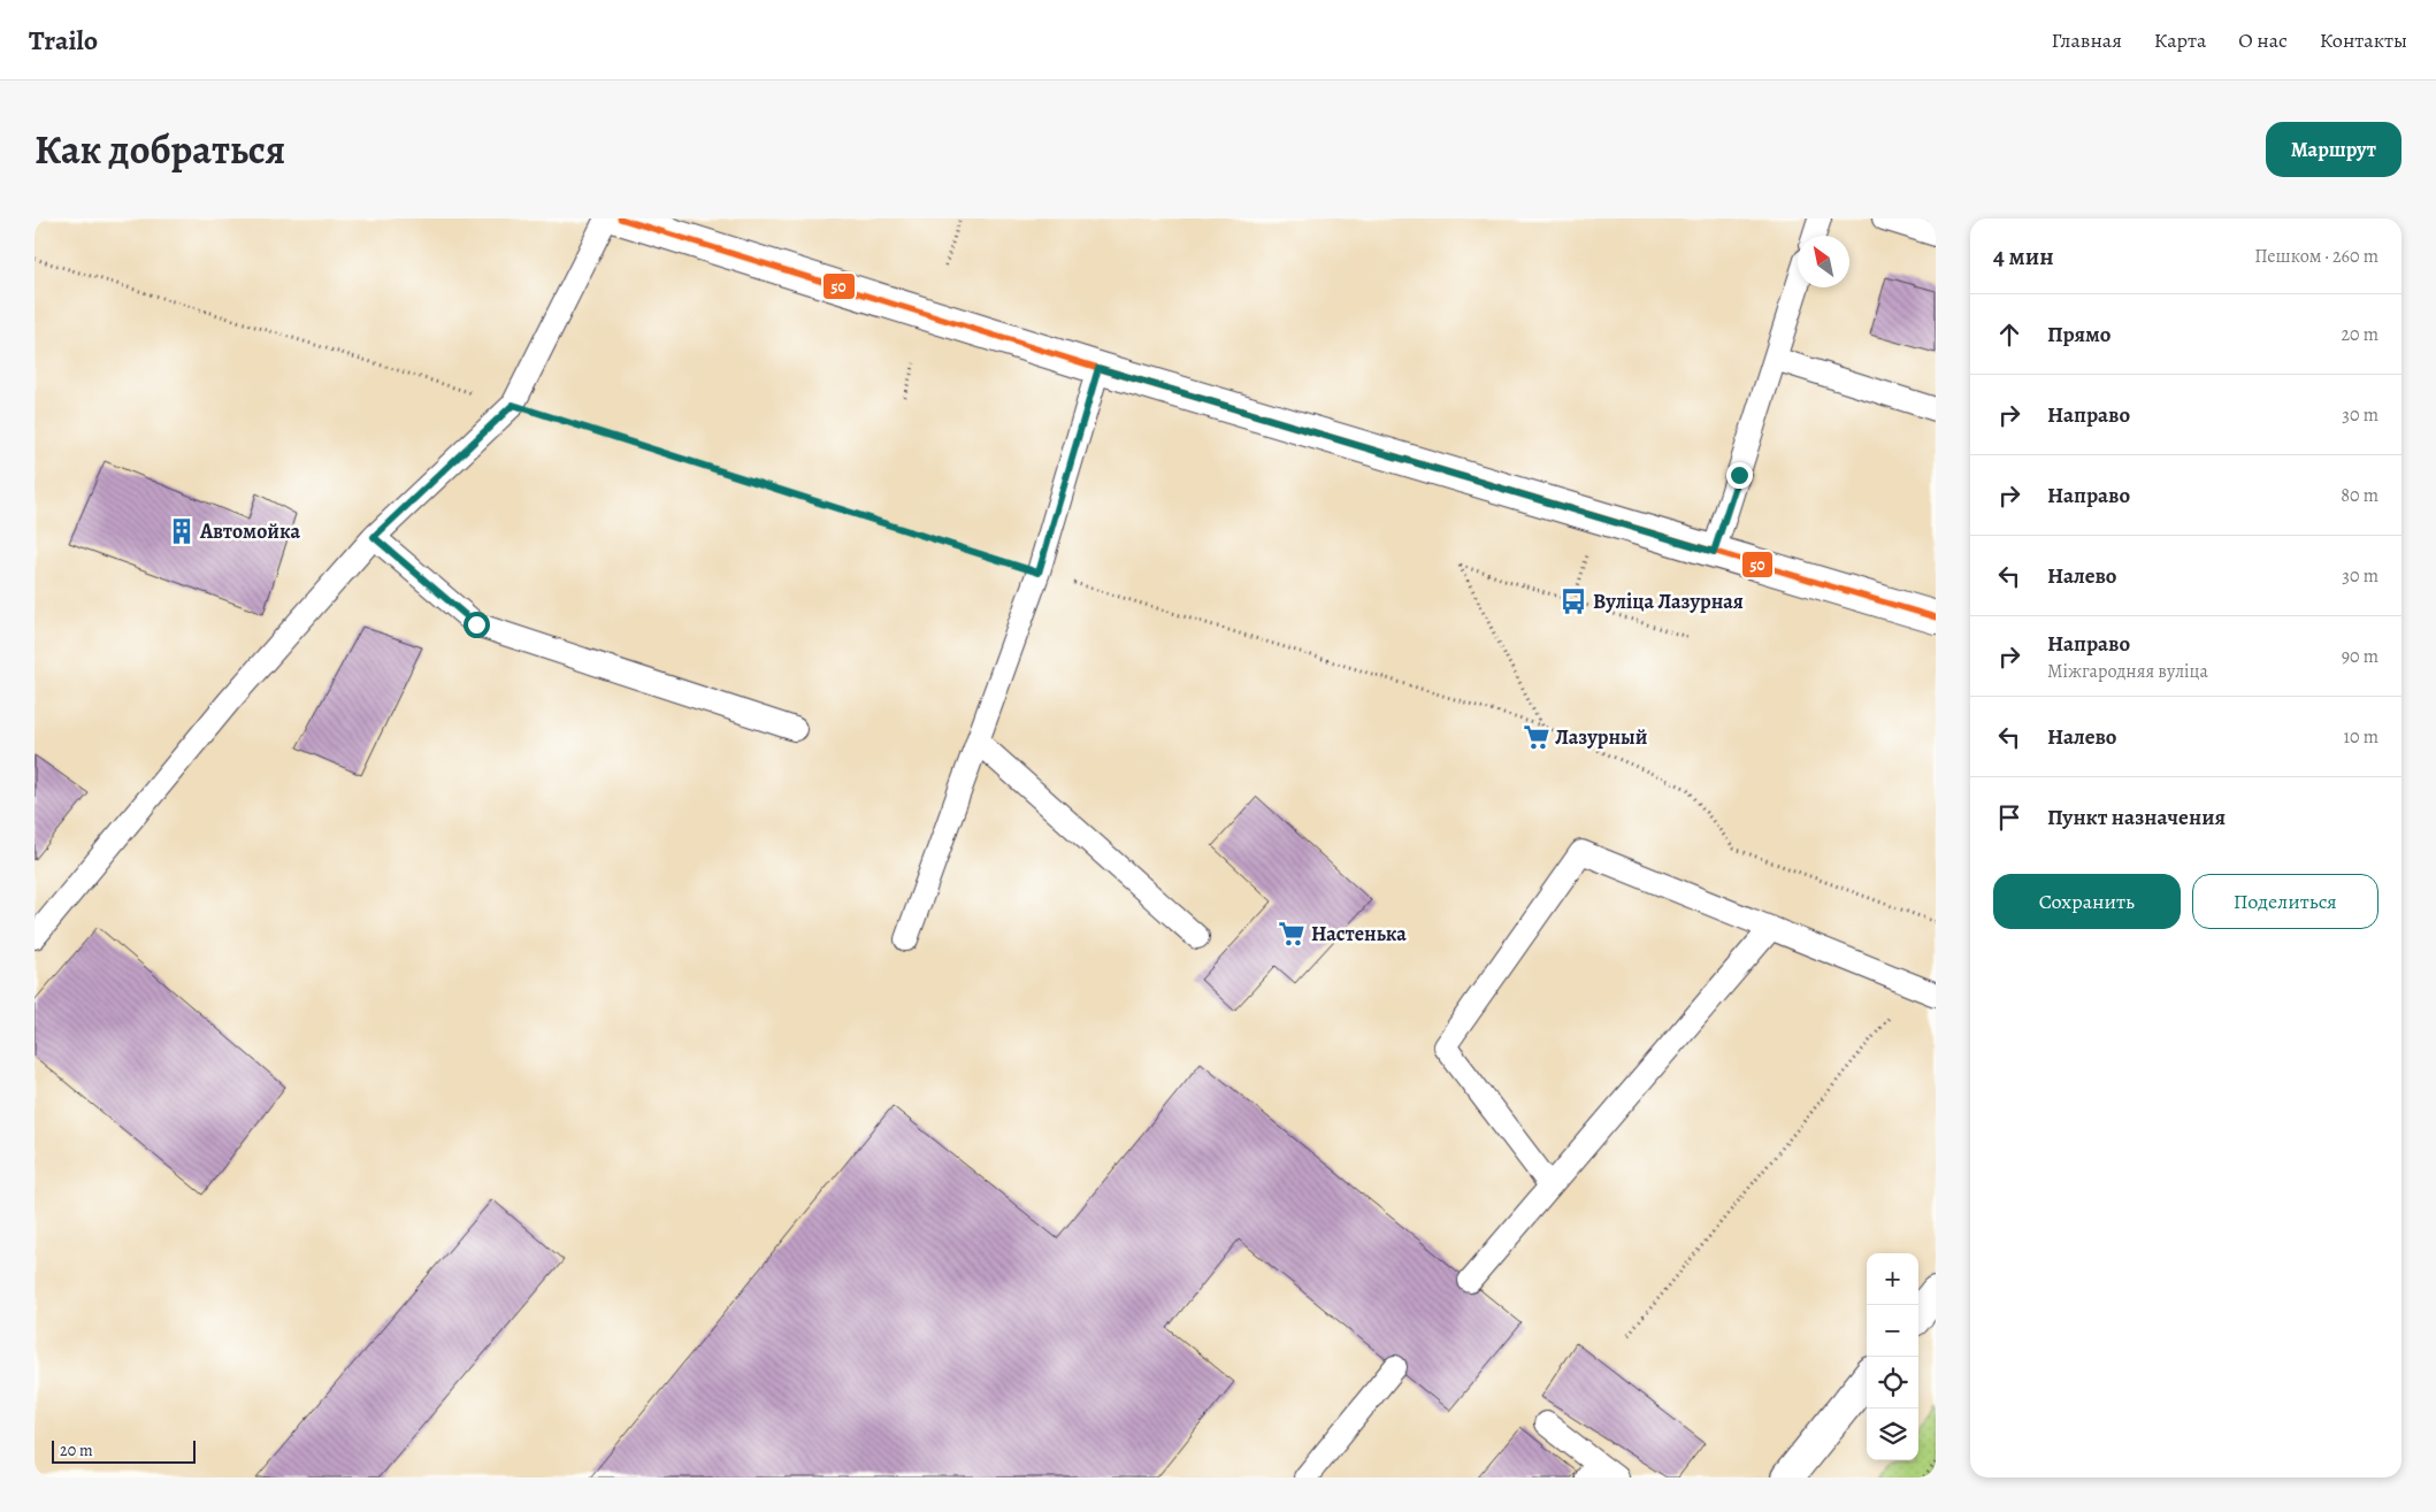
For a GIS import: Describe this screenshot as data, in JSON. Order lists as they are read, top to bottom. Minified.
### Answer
{"places":{"building":["Автомойка"],"bus stop":["Вуліца Лазурная"],"supermarket":["Лазурный","Настенька"]},"lines":["transit line 50"],"scale_bar":"20 m","north":"top left","page":{"header":"Trailo","nav":["Главная","Карта","О нас","Контакты"],"title":"Как добраться","buttons":["Маршрут",["Сохранить","Поделиться"]],"heading":["4 мин","Пешком · 260 m"],"list":[["Прямо","20 m"],["Направо","30 m"],["Направо","80 m"],["Налево","30 m"],["Направо","Міжгародняя вуліца","90 m"],["Налево","10 m"],"Пункт назначения"],"map_buttons":["+","−"],"scale":"20 m"}}
